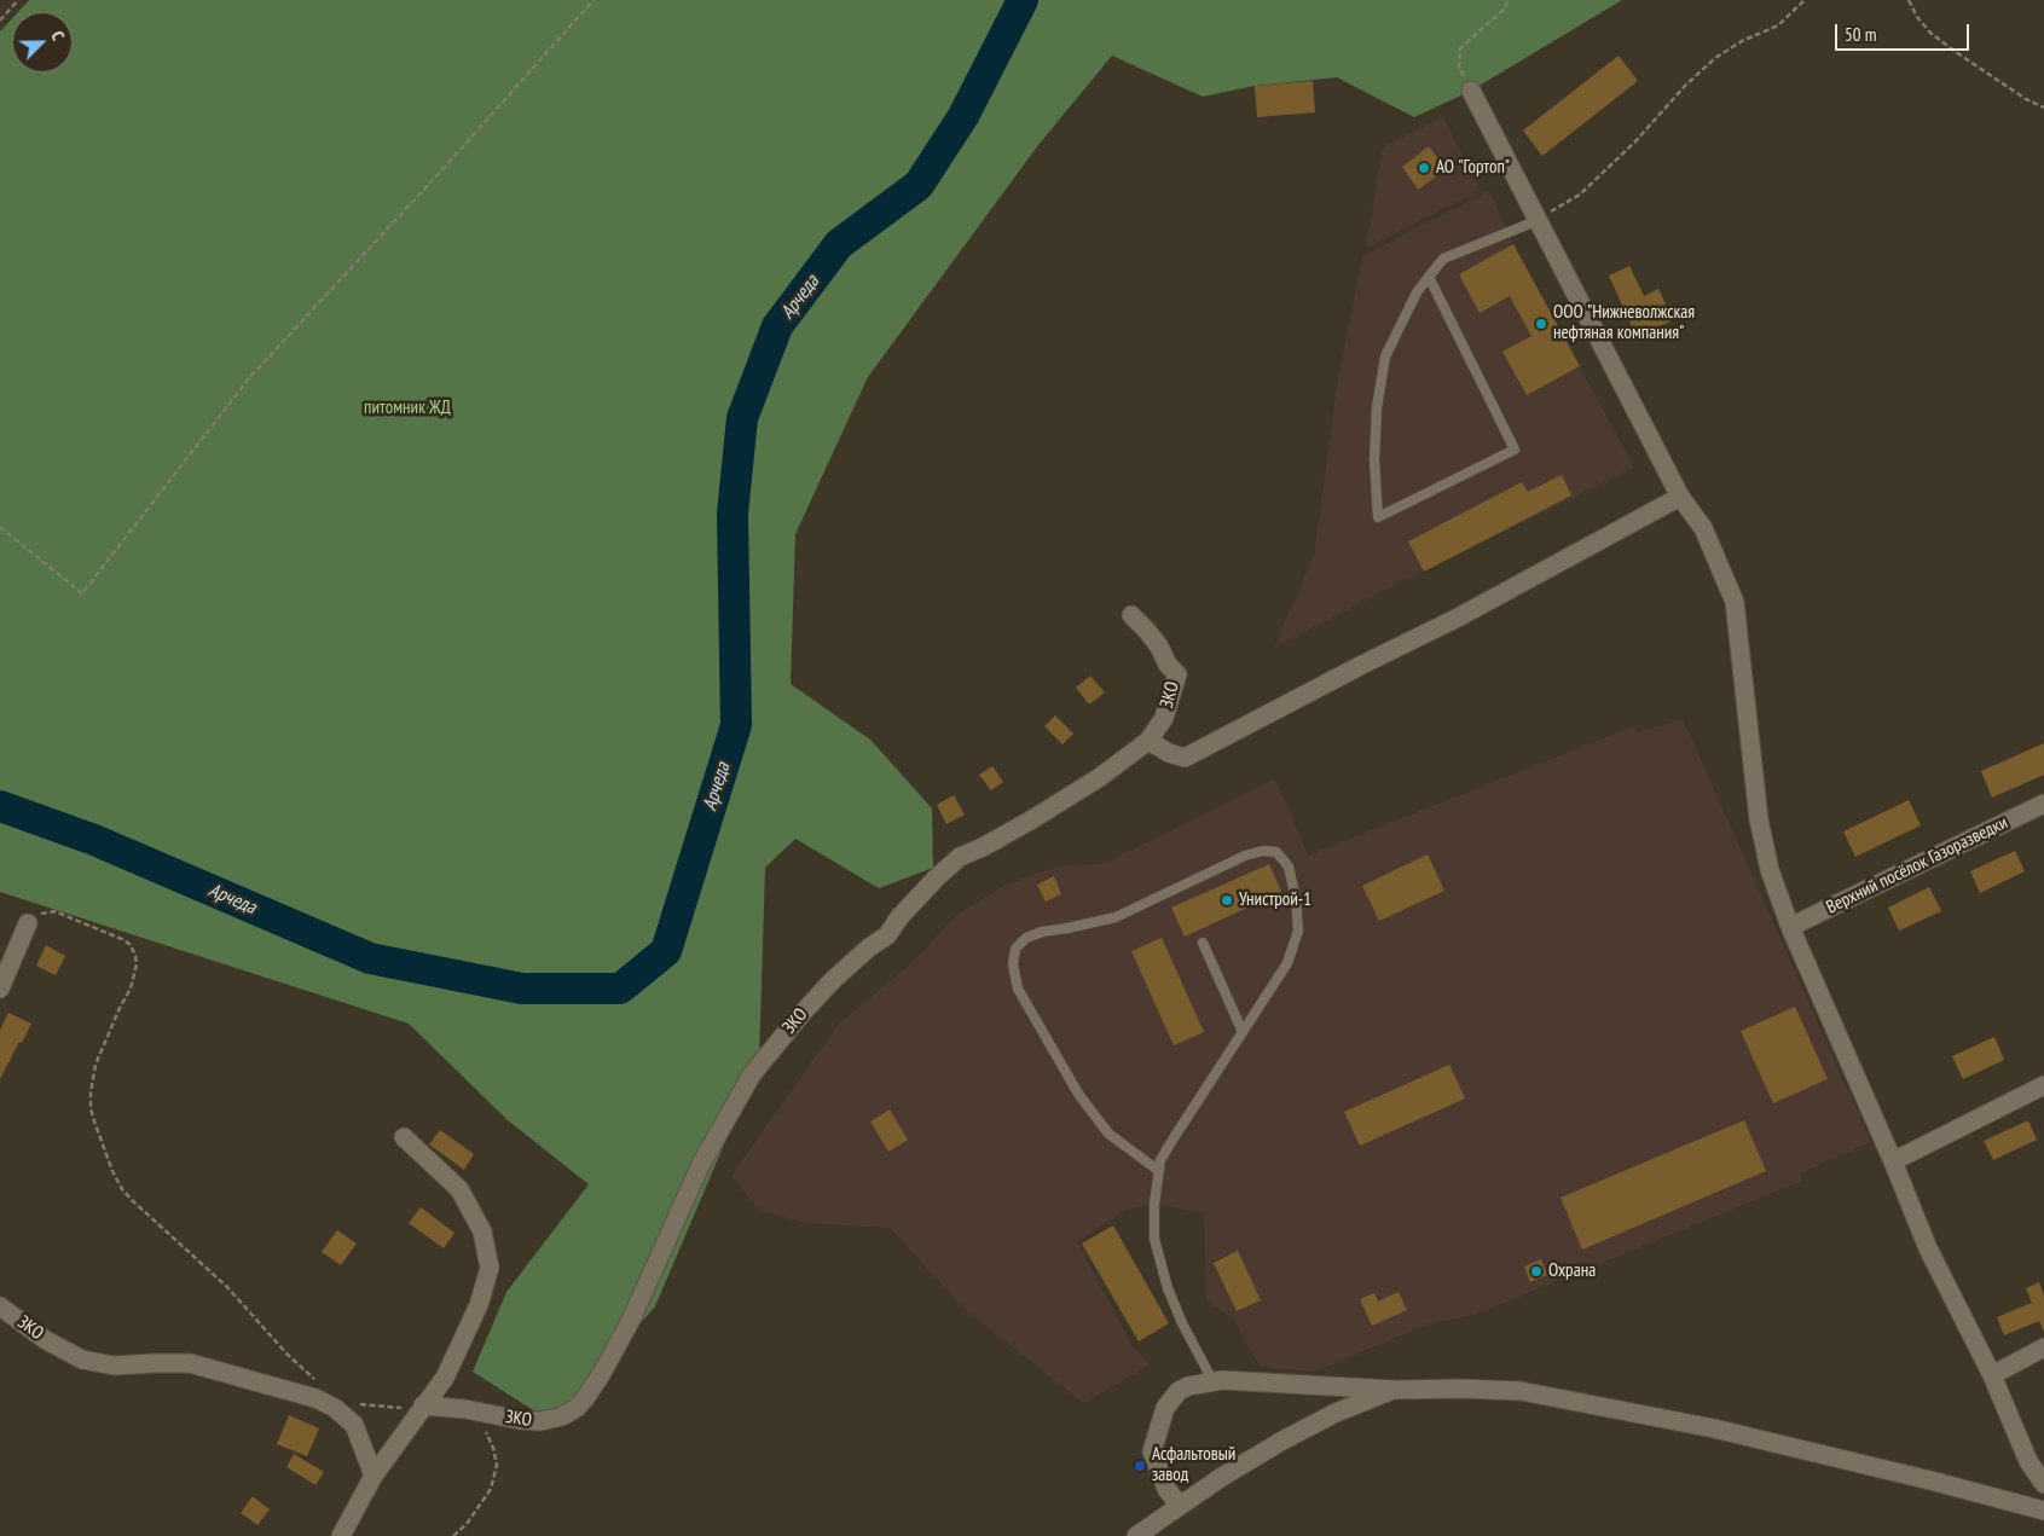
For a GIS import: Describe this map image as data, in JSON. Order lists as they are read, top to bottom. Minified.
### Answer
{"streets":{"street":["ЗКО","Верхний посёлок Газоразведки"]},"water":["Арчеда"],"parks":["питомник ЖД"],"places":["АО \"Гортоп\"","ООО \"Нижневолжская нефтяная компания\"","Унистрой-1","Охрана","Асфальтовый завод"],"scale_bar":"50 m","north":"top right"}
